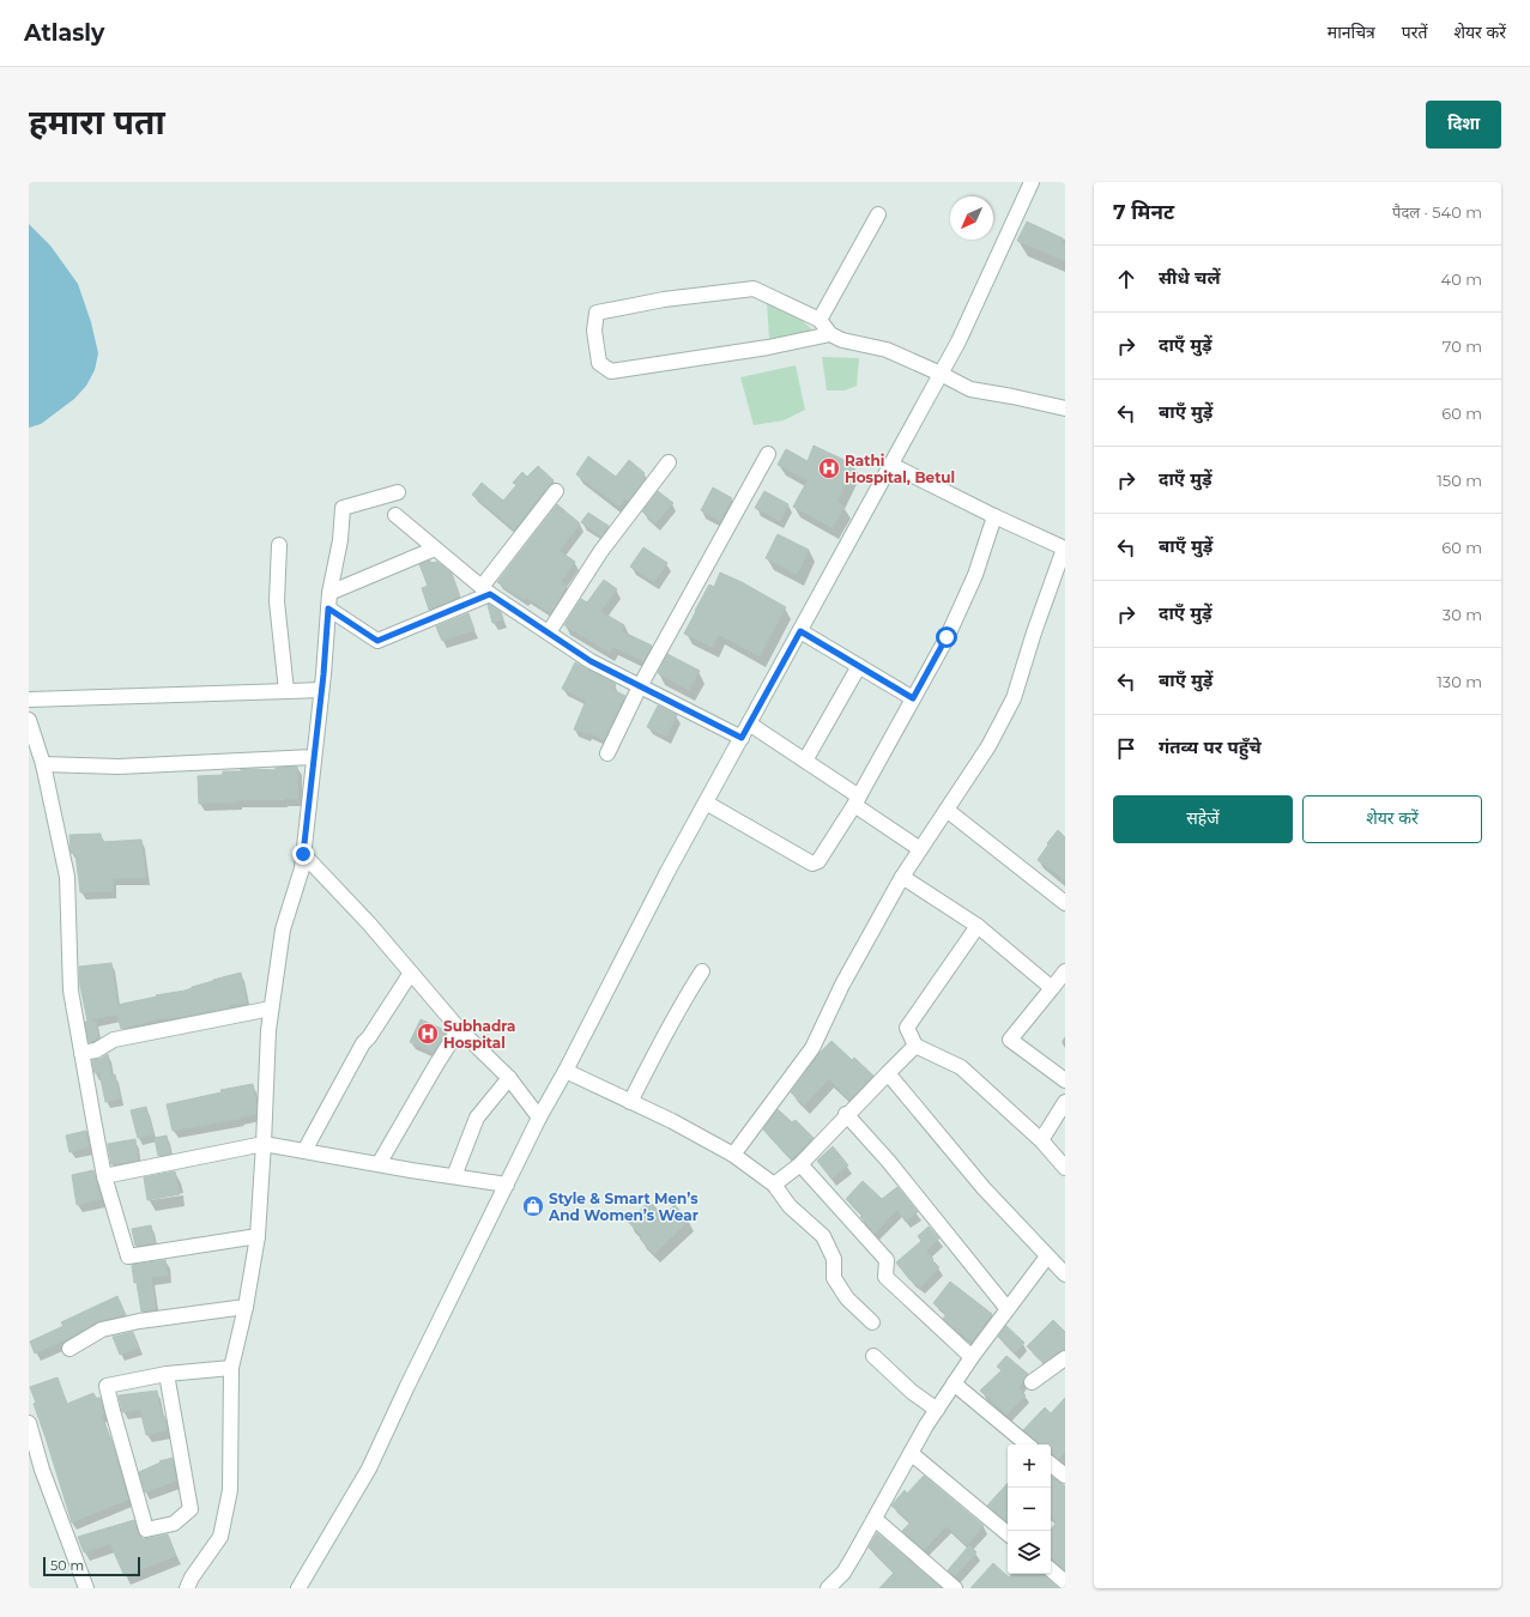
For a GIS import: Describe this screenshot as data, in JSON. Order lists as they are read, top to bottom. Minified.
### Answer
{"places":{"hospital":["Rathi Hospital, Betul","Subhadra Hospital"],"shop":["Style & Smart Men’s And Women’s Wear"]},"scale_bar":"50 m","north":"bottom left","page":{"header":"Atlasly","nav":["मानचित्र","परतें","शेयर करें"],"buttons":["दिशा",["सहेजें","शेयर करें"]],"title":"हमारा पता","heading":["7 मिनट","पैदल · 540 m"],"list":[["सीधे चलें","40 m"],["दाएँ मुड़ें","70 m"],["बाएँ मुड़ें","60 m"],["दाएँ मुड़ें","150 m"],["बाएँ मुड़ें","60 m"],["दाएँ मुड़ें","30 m"],["बाएँ मुड़ें","130 m"],"गंतव्य पर पहुँचे"],"map_buttons":["+","−"],"scale":"50 m"}}
